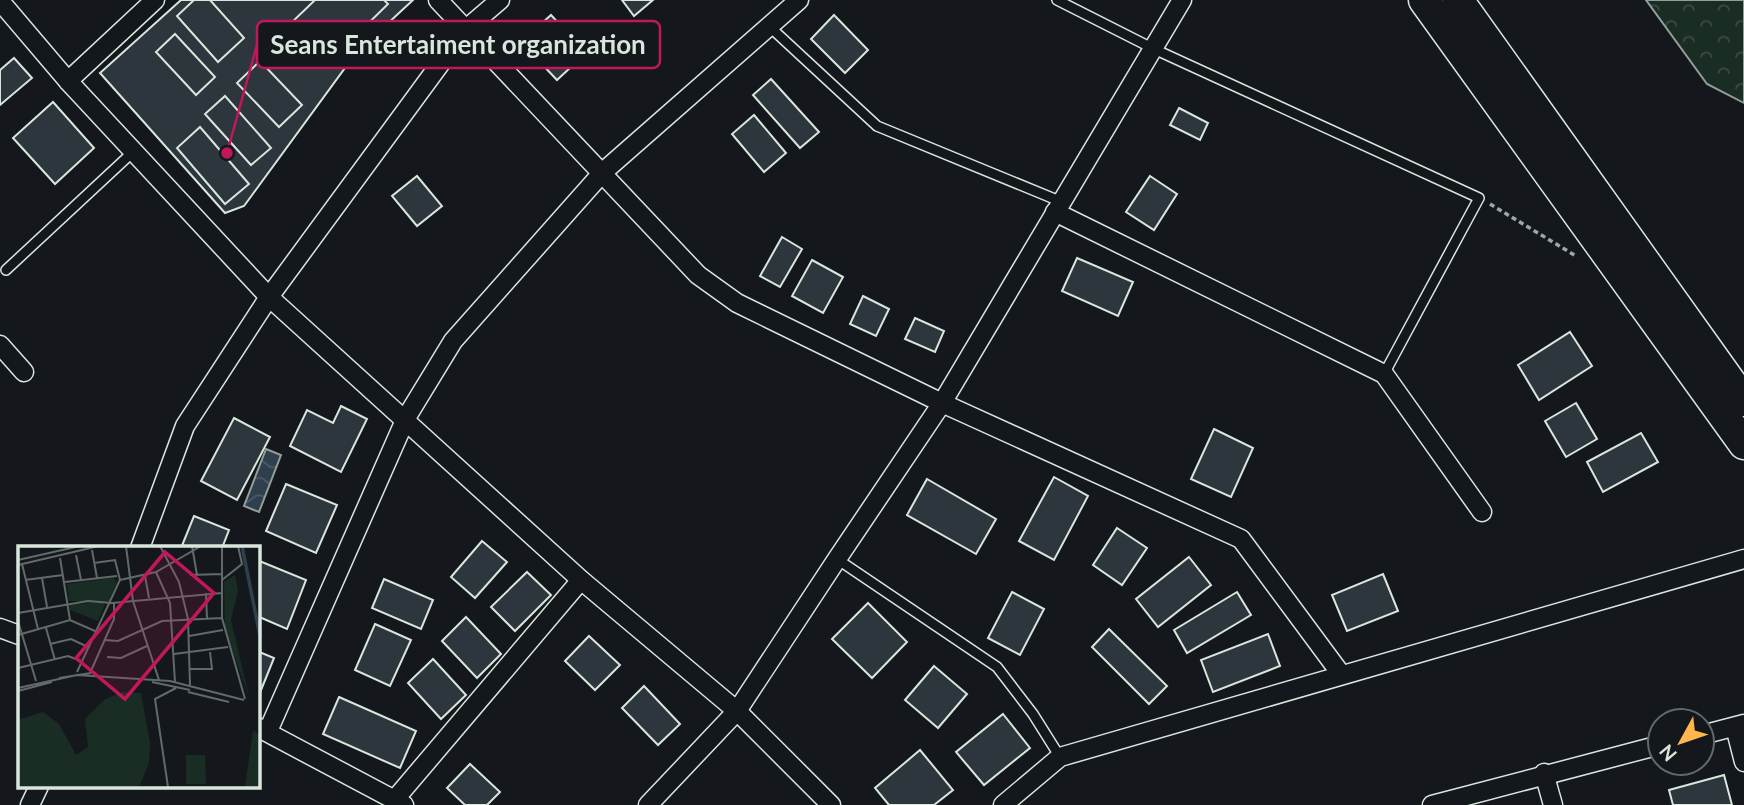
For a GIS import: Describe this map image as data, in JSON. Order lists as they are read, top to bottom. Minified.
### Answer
{"places":["Seans Entertaiment organization"],"north":"bottom left"}
